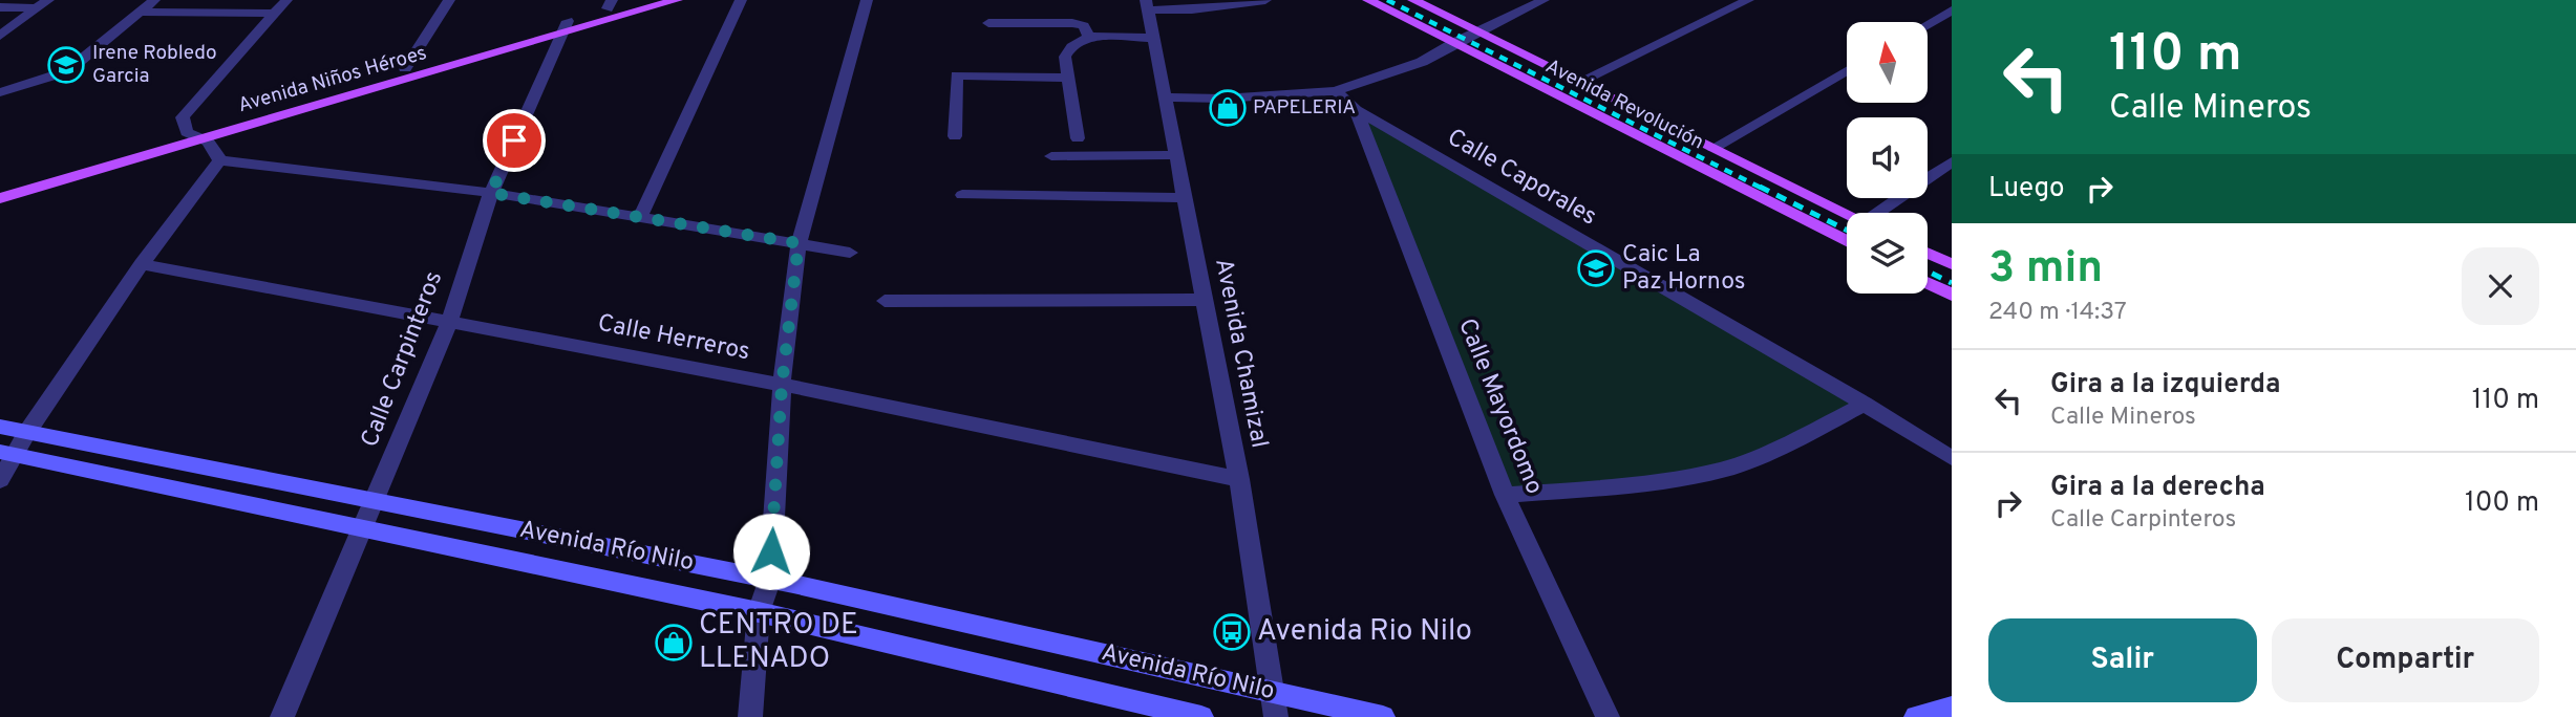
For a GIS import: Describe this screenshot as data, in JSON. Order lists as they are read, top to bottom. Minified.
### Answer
{"streets":{"main road":["Avenida Niños Héroes","Avenida Revolución","Avenida Río Nilo"],"street":["Calle Caporales","Calle Herreros","Avenida Chamizal","Calle Carpinteros","Calle Mayordomo"]},"crossings":[["Avenida Niños Héroes","Calle Carpinteros"],["Calle Caporales","Calle Mayordomo"],["Calle Herreros","Avenida Chamizal"],["Calle Herreros","Calle Carpinteros"],["Avenida Chamizal","Avenida Río Nilo"],["Calle Carpinteros","Avenida Río Nilo"]],"places":{"school or university":["Irene Robledo Garcia","Caic La Paz Hornos"],"shop":["PAPELERIA","CENTRO DE LLENADO"],"bus stop":["Avenida Rio Nilo"]},"north":"top","page":{"turn":["110 m","Calle Mineros"],"then":"Luego","heading":["3 min","240 m · 14:37"],"list":[{"name":"Gira a la izquierda","note":"Calle Mineros","value":"110 m"},{"name":"Gira a la derecha","note":"Calle Carpinteros","value":"100 m"}],"buttons":["Salir","Compartir"]}}
